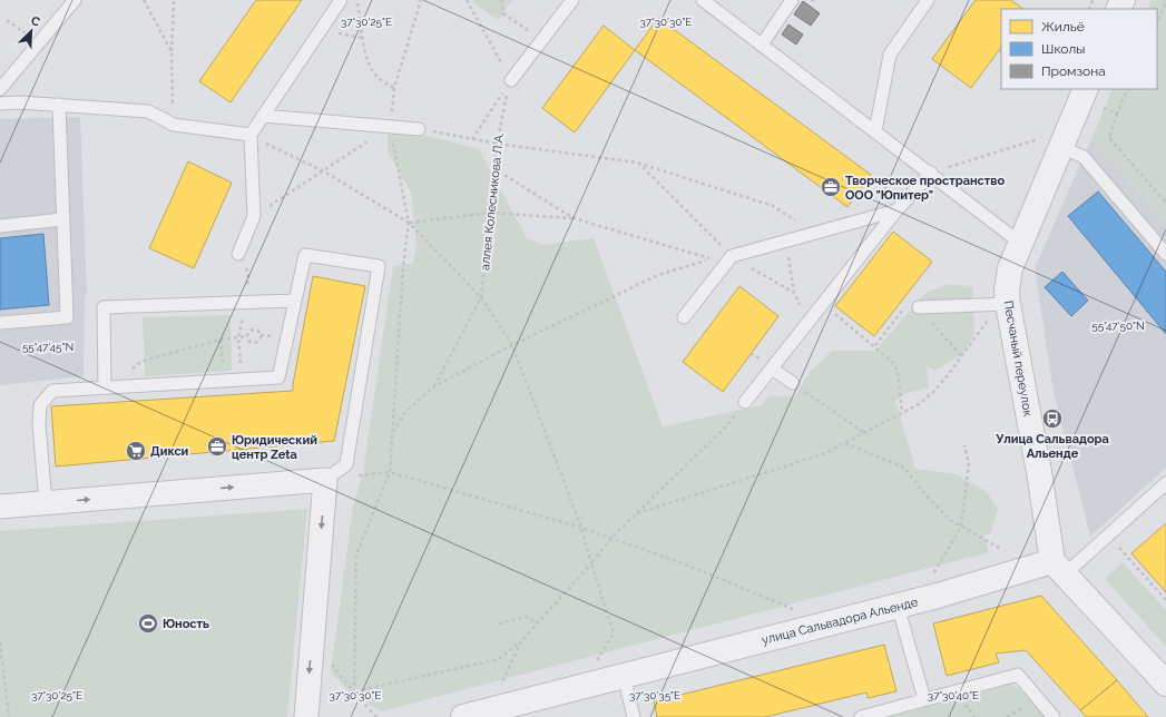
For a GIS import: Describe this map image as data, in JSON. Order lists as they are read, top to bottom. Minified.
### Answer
{"streets":{"street":["Песчаный переулок","улица Сальвадора Альенде"],"path":["аллея Колесникова Л.А."]},"crossings":[["Песчаный переулок","улица Сальвадора Альенде"]],"places":{"office":["Творческое пространство ООО \"Юпитер\"","Юридический центр Zeta"],"bus stop":["Улица Сальвадора Альенде"],"supermarket":["Дикси"],"sports":["Юность"]},"legend":["Жильё","Школы","Промзона"],"north":"top right","coordinates":["37°30'25\"E","37°30'30\"E","55°47'50\"N","55°47'45\"N","37°30'35\"E","37°30'40\"E"]}
